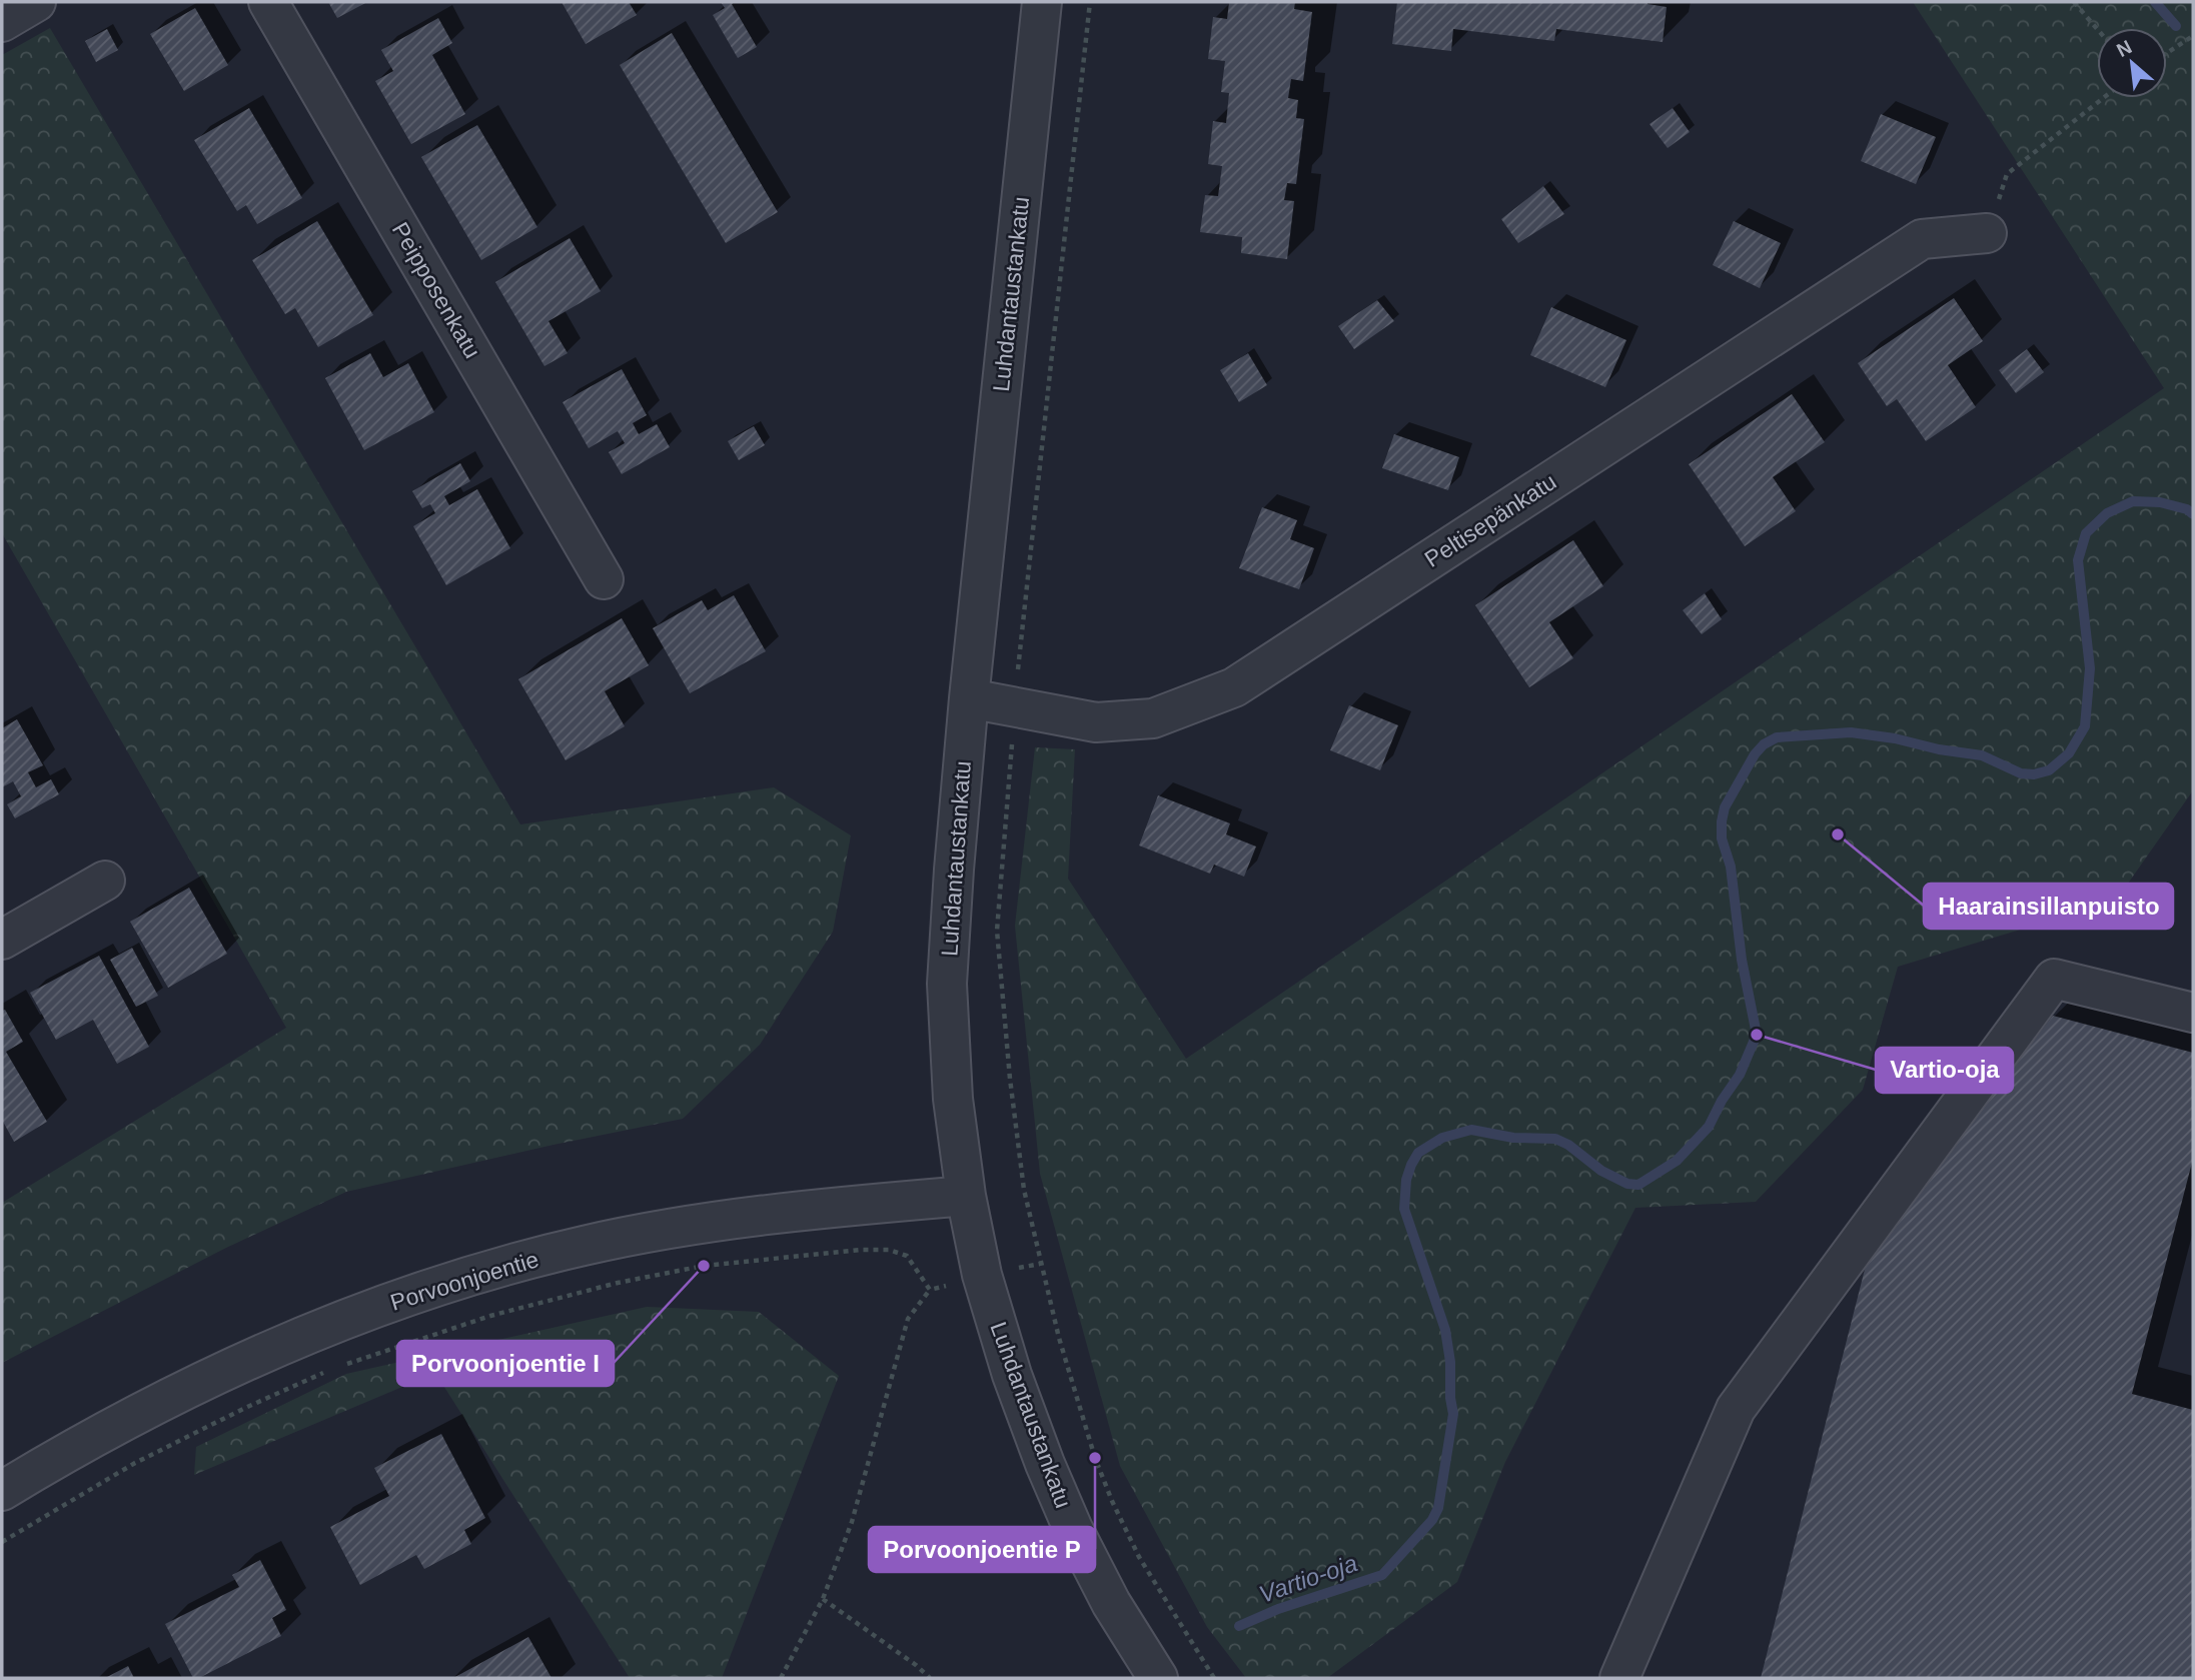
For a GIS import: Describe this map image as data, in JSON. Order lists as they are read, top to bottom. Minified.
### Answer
{"streets":{"street":["Peipposenkatu","Luhdantaustankatu","Peltisepänkatu","Porvoonjoentie"]},"crossings":[["Luhdantaustankatu","Peltisepänkatu"],["Luhdantaustankatu","Porvoonjoentie"]],"water":["Vartio-oja"],"places":["Haarainsillanpuisto","Vartio-oja","Porvoonjoentie I","Porvoonjoentie P"],"north":"top left"}
